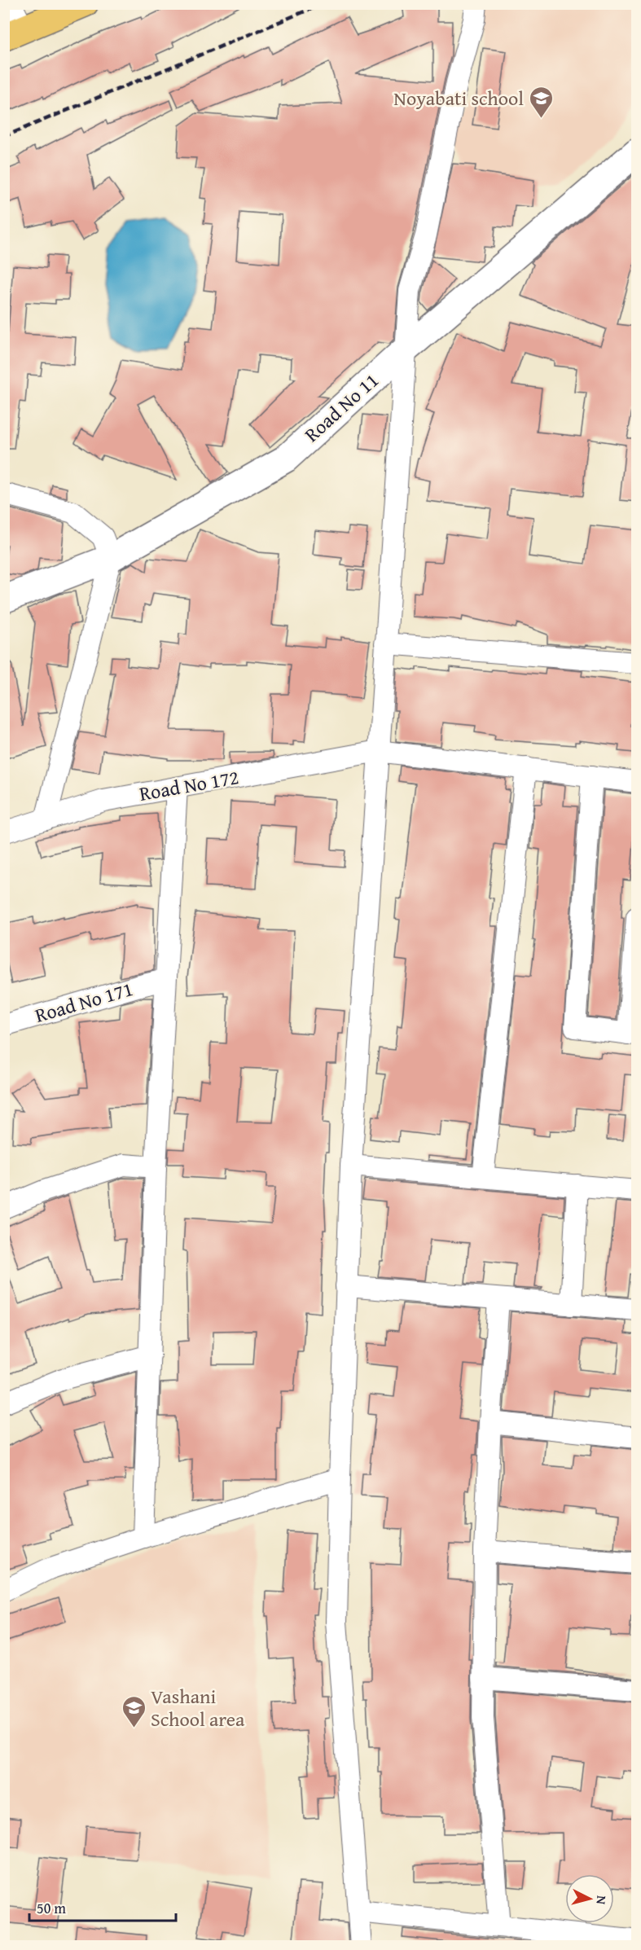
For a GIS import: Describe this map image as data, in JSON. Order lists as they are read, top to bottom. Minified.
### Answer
{"streets":{"street":["Road No 11","Road No 172","Road No 171"]},"places":{"school or university":["Noyabati school","Vashani School area"]},"scale_bar":"50 m","north":"right"}
